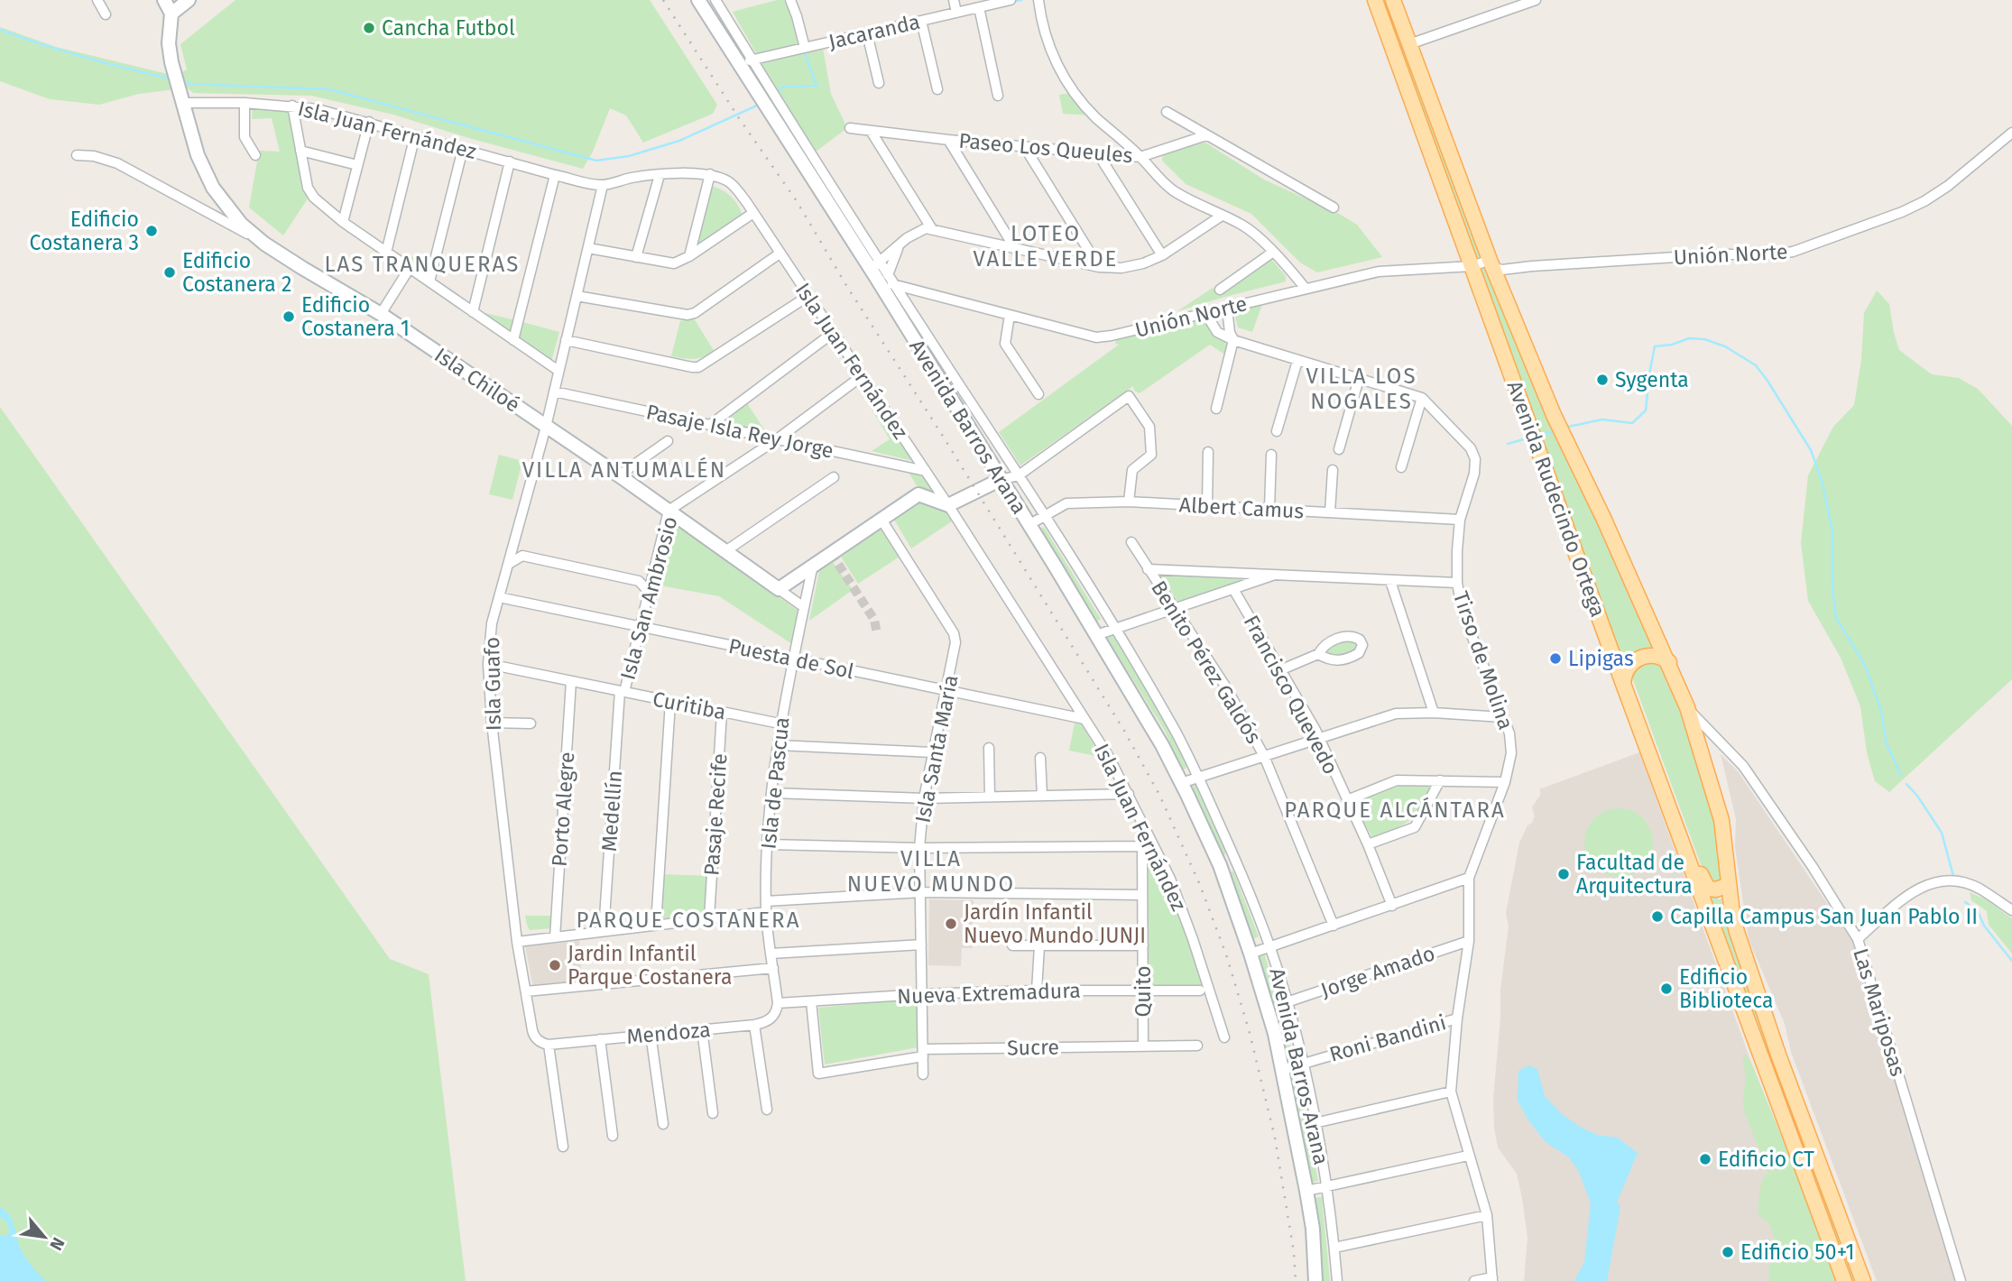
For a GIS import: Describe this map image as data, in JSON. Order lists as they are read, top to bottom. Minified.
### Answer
{"streets":{"main road":["Isla Chiloé","Avenida Barros Arana","Avenida Rudecindo Ortega"],"street":["Jacaranda","Isla Juan Fernández","Paseo Los Queules","Unión Norte","Pasaje Isla Rey Jorge","Albert Camus","Isla San Ambrosio","Puesta de Sol","Tirso de Molina","Benito Pérez Galdós","Isla Guafo","Francisco Quevedo","Curitiba","Isla Santa María","Isla de Pascua","Porto Alegre","Medellín","Pasaje Recife","Jorge Amado","Quito","Nueva Extremadura","Las Mariposas","Mendoza","Roni Bandini","Sucre"]},"crossings":[["Jacaranda","Avenida Barros Arana"],["Isla Juan Fernández","Isla Chiloé"],["Isla Juan Fernández","Pasaje Isla Rey Jorge"],["Isla Juan Fernández","Isla San Ambrosio"],["Isla Juan Fernández","Puesta de Sol"],["Isla Juan Fernández","Isla Guafo"],["Isla Juan Fernández","Quito"],["Unión Norte","Avenida Barros Arana"],["Unión Norte","Avenida Rudecindo Ortega"],["Unión Norte","Tirso de Molina"],["Isla Chiloé","Isla San Ambrosio"],["Isla Chiloé","Isla Guafo"],["Isla Chiloé","Isla de Pascua"],["Avenida Barros Arana","Albert Camus"],["Avenida Barros Arana","Jorge Amado"],["Avenida Barros Arana","Roni Bandini"],["Pasaje Isla Rey Jorge","Isla San Ambrosio"],["Pasaje Isla Rey Jorge","Isla Guafo"],["Avenida Rudecindo Ortega","Las Mariposas"],["Albert Camus","Tirso de Molina"],["Isla San Ambrosio","Puesta de Sol"],["Isla San Ambrosio","Curitiba"],["Isla San Ambrosio","Medellín"],["Puesta de Sol","Isla Guafo"],["Puesta de Sol","Isla Santa María"],["Puesta de Sol","Isla de Pascua"],["Tirso de Molina","Jorge Amado"],["Tirso de Molina","Roni Bandini"],["Isla Guafo","Curitiba"],["Isla Guafo","Mendoza"],["Curitiba","Isla de Pascua"],["Curitiba","Porto Alegre"],["Curitiba","Medellín"],["Curitiba","Pasaje Recife"],["Isla Santa María","Nueva Extremadura"],["Isla Santa María","Sucre"],["Isla de Pascua","Nueva Extremadura"],["Quito","Nueva Extremadura"],["Quito","Sucre"],["Nueva Extremadura","Sucre"]],"districts":["LOTEO VALLE VERDE","LAS TRANQUERAS","VILLA LOS NOGALES","VILLA ANTUMALÉN","PARQUE ALCÁNTARA","VILLA NUEVO MUNDO","PARQUE COSTANERA"],"places":["Cancha Futbol","Edificio Costanera 3","Edificio Costanera 2","Edificio Costanera 1","Sygenta","Lipigas","Facultad de Arquitectura","Capilla Campus San Juan Pablo II","Jardín Infantil Nuevo Mundo JUNJI","Jardin Infantil Parque Costanera","Edificio Biblioteca","Edificio CT","Edificio 50+1"],"north":"bottom right"}
